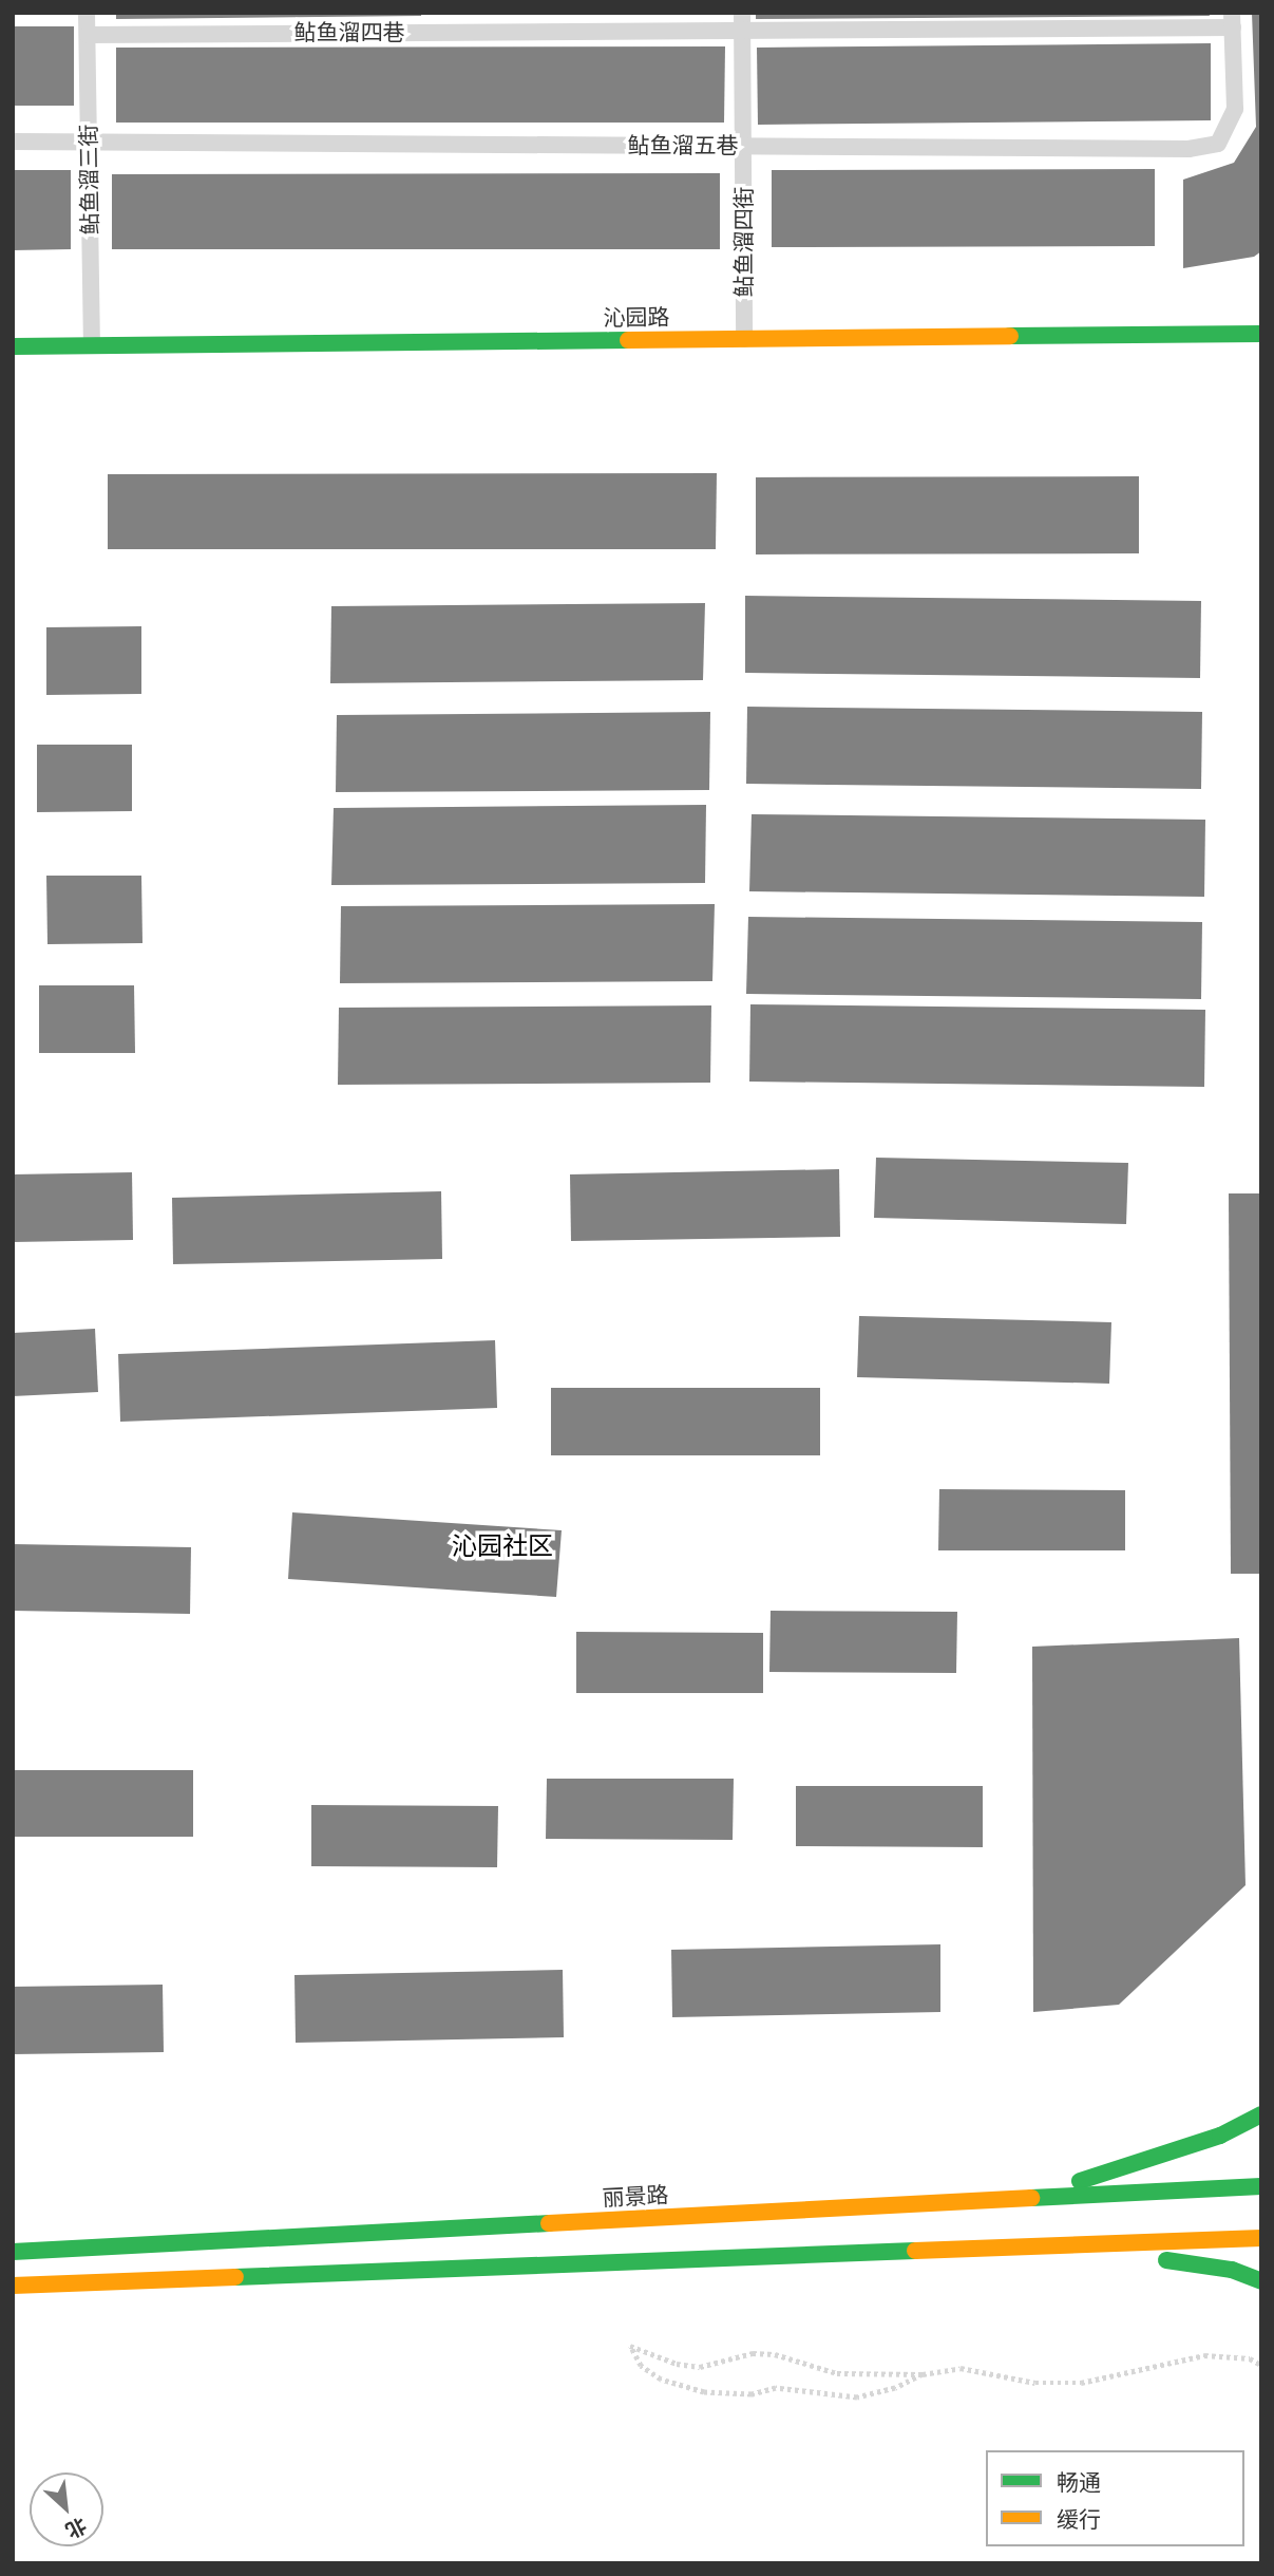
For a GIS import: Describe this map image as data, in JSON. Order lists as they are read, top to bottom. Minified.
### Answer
{"streets":{"street":["沁园路","丽景路"],"lane":["鲇鱼溜四巷","鲇鱼溜五巷","鲇鱼溜三街","鲇鱼溜四街"]},"crossings":[["鲇鱼溜四巷","鲇鱼溜五巷"],["鲇鱼溜四巷","鲇鱼溜三街"],["鲇鱼溜四巷","鲇鱼溜四街"],["鲇鱼溜五巷","鲇鱼溜三街"],["鲇鱼溜五巷","鲇鱼溜四街"],["鲇鱼溜三街","沁园路"],["鲇鱼溜四街","沁园路"]],"districts":["沁园社区"],"legend":["畅通","缓行"],"north":"bottom right"}
